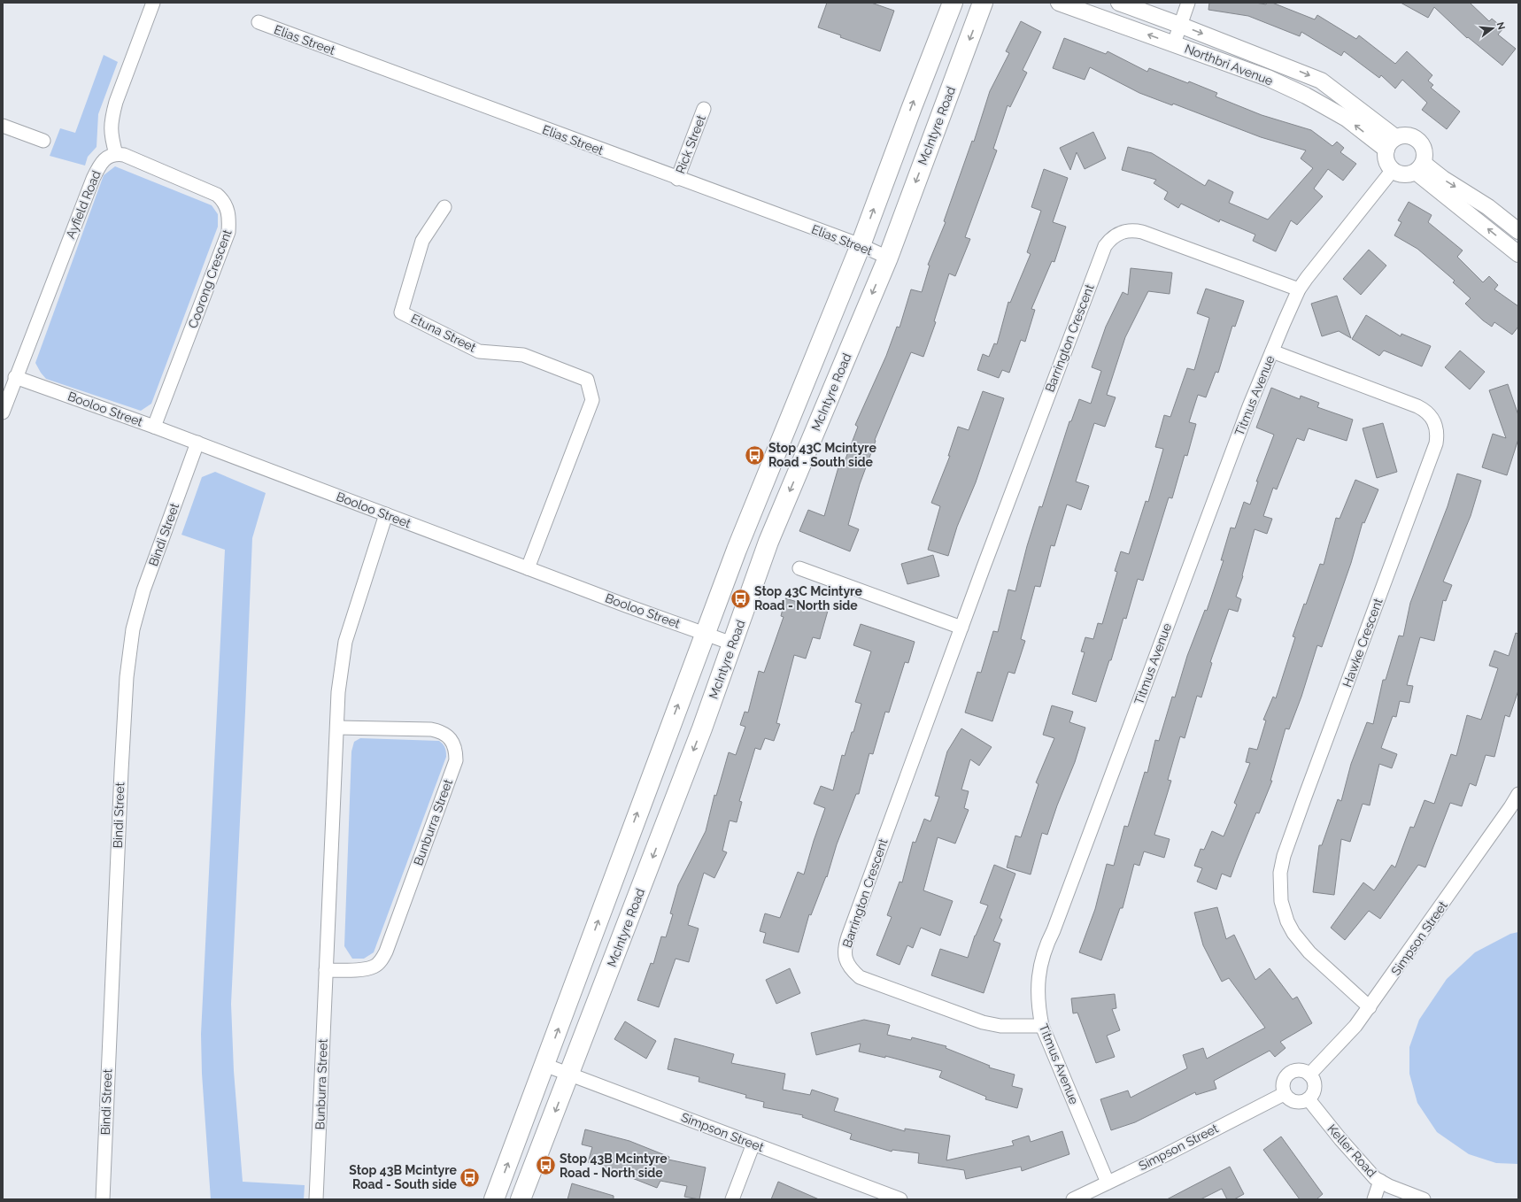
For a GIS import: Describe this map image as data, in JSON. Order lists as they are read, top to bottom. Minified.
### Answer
{"streets":{"main road":["McIntyre Road"],"street":["Elias Street","Northbri Avenue","Rick Street","Ayfield Road","Coorong Crescent","Etuna Street","Barrington Crescent","Titmus Avenue","Booloo Street","Bindi Street","Hawke Crescent","Bunburra Street","Simpson Street","Keller Road"]},"crossings":[["Elias Street","McIntyre Road"],["Elias Street","Rick Street"],["Northbri Avenue","Titmus Avenue"],["McIntyre Road","Booloo Street"],["McIntyre Road","Simpson Street"],["Ayfield Road","Coorong Crescent"],["Ayfield Road","Booloo Street"],["Coorong Crescent","Booloo Street"],["Etuna Street","Booloo Street"],["Barrington Crescent","Titmus Avenue"],["Titmus Avenue","Hawke Crescent"],["Titmus Avenue","Simpson Street"],["Booloo Street","Bindi Street"],["Booloo Street","Bunburra Street"],["Hawke Crescent","Simpson Street"],["Simpson Street","Keller Road"]],"places":{"bus stop":["Stop 43C Mcintyre Road - South side","Stop 43C Mcintyre Road - North side","Stop 43B Mcintyre Road - North side","Stop 43B Mcintyre Road - South side"]},"north":"right"}
